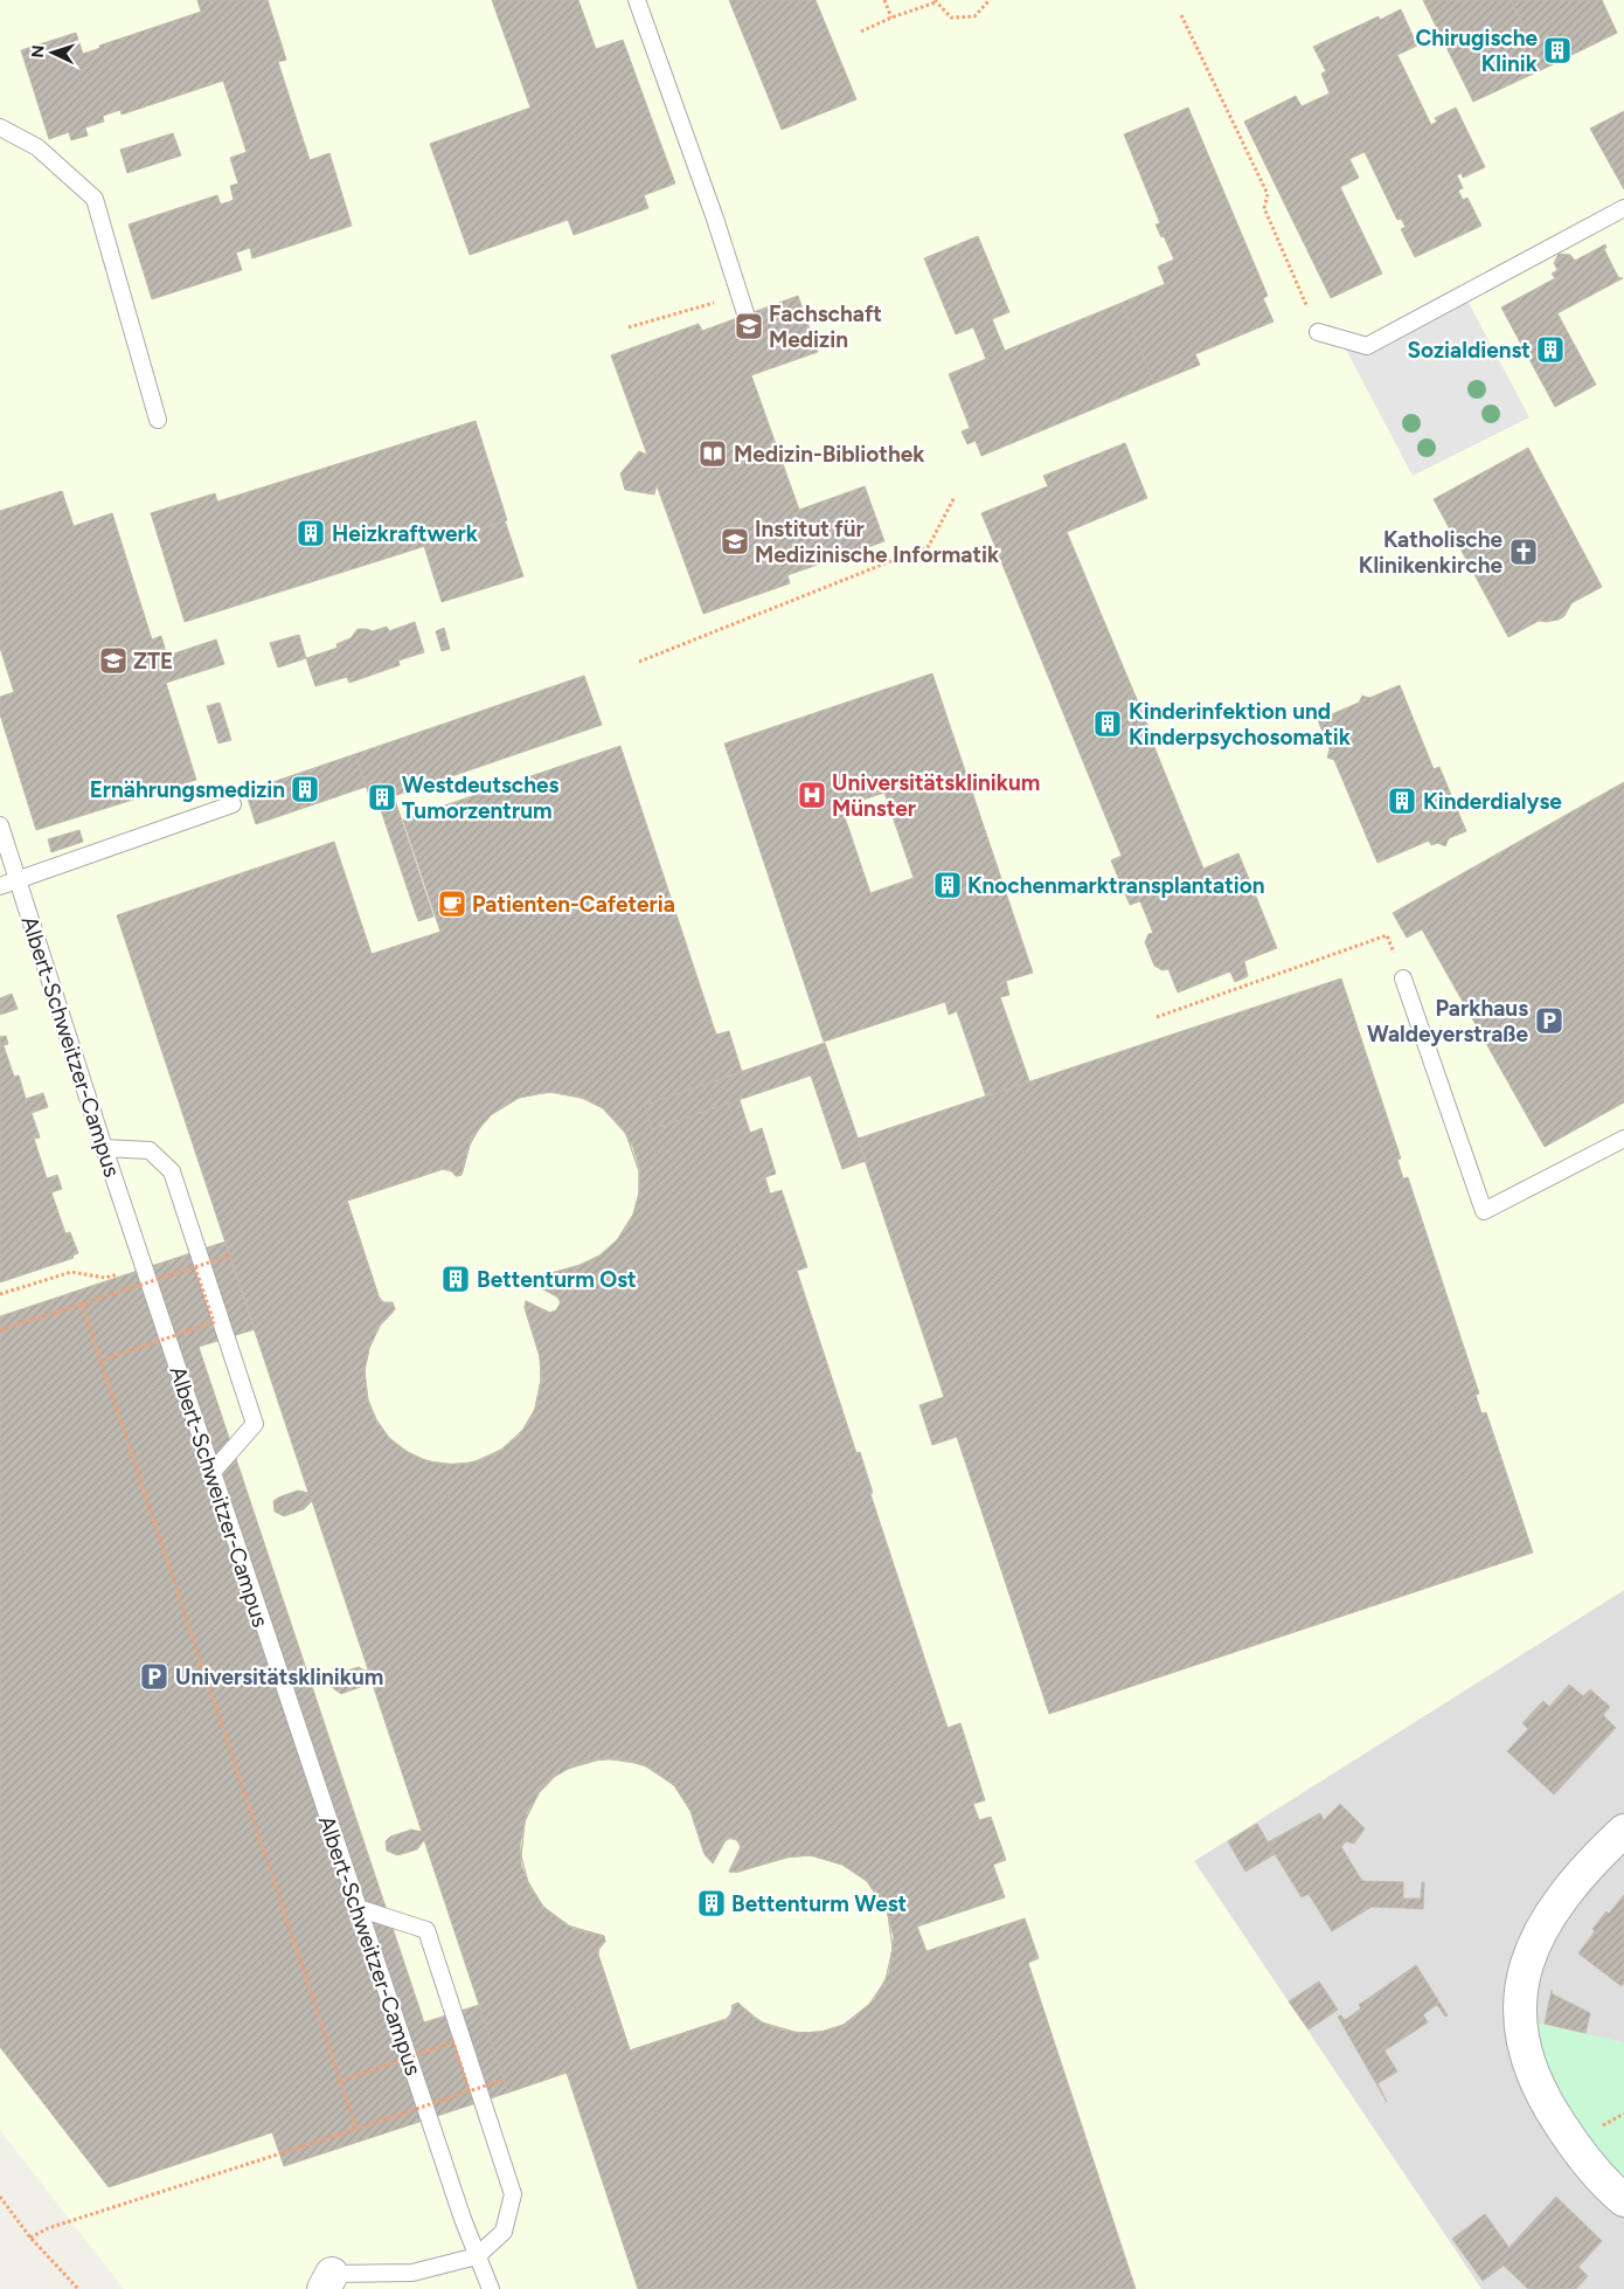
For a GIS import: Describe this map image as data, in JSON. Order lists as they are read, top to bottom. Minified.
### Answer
{"streets":{"lane":["Albert-Schweitzer-Campus"]},"places":{"building":["Chirugische Klinik","Sozialdienst","Heizkraftwerk","Kinderinfektion und Kinderpsychosomatik","Ernährungsmedizin","Westdeutsches Tumorzentrum","Kinderdialyse","Knochenmarktransplantation","Bettenturm Ost","Bettenturm West"],"school or university":["Fachschaft Medizin","Institut für Medizinische Informatik","ZTE"],"library":["Medizin-Bibliothek"],"church":["Katholische Klinikenkirche"],"hospital":["Universitätsklinikum Münster"],"cafe":["Patienten-Cafeteria"],"parking":["Parkhaus Waldeyerstraße","Universitätsklinikum"]},"north":"left"}
